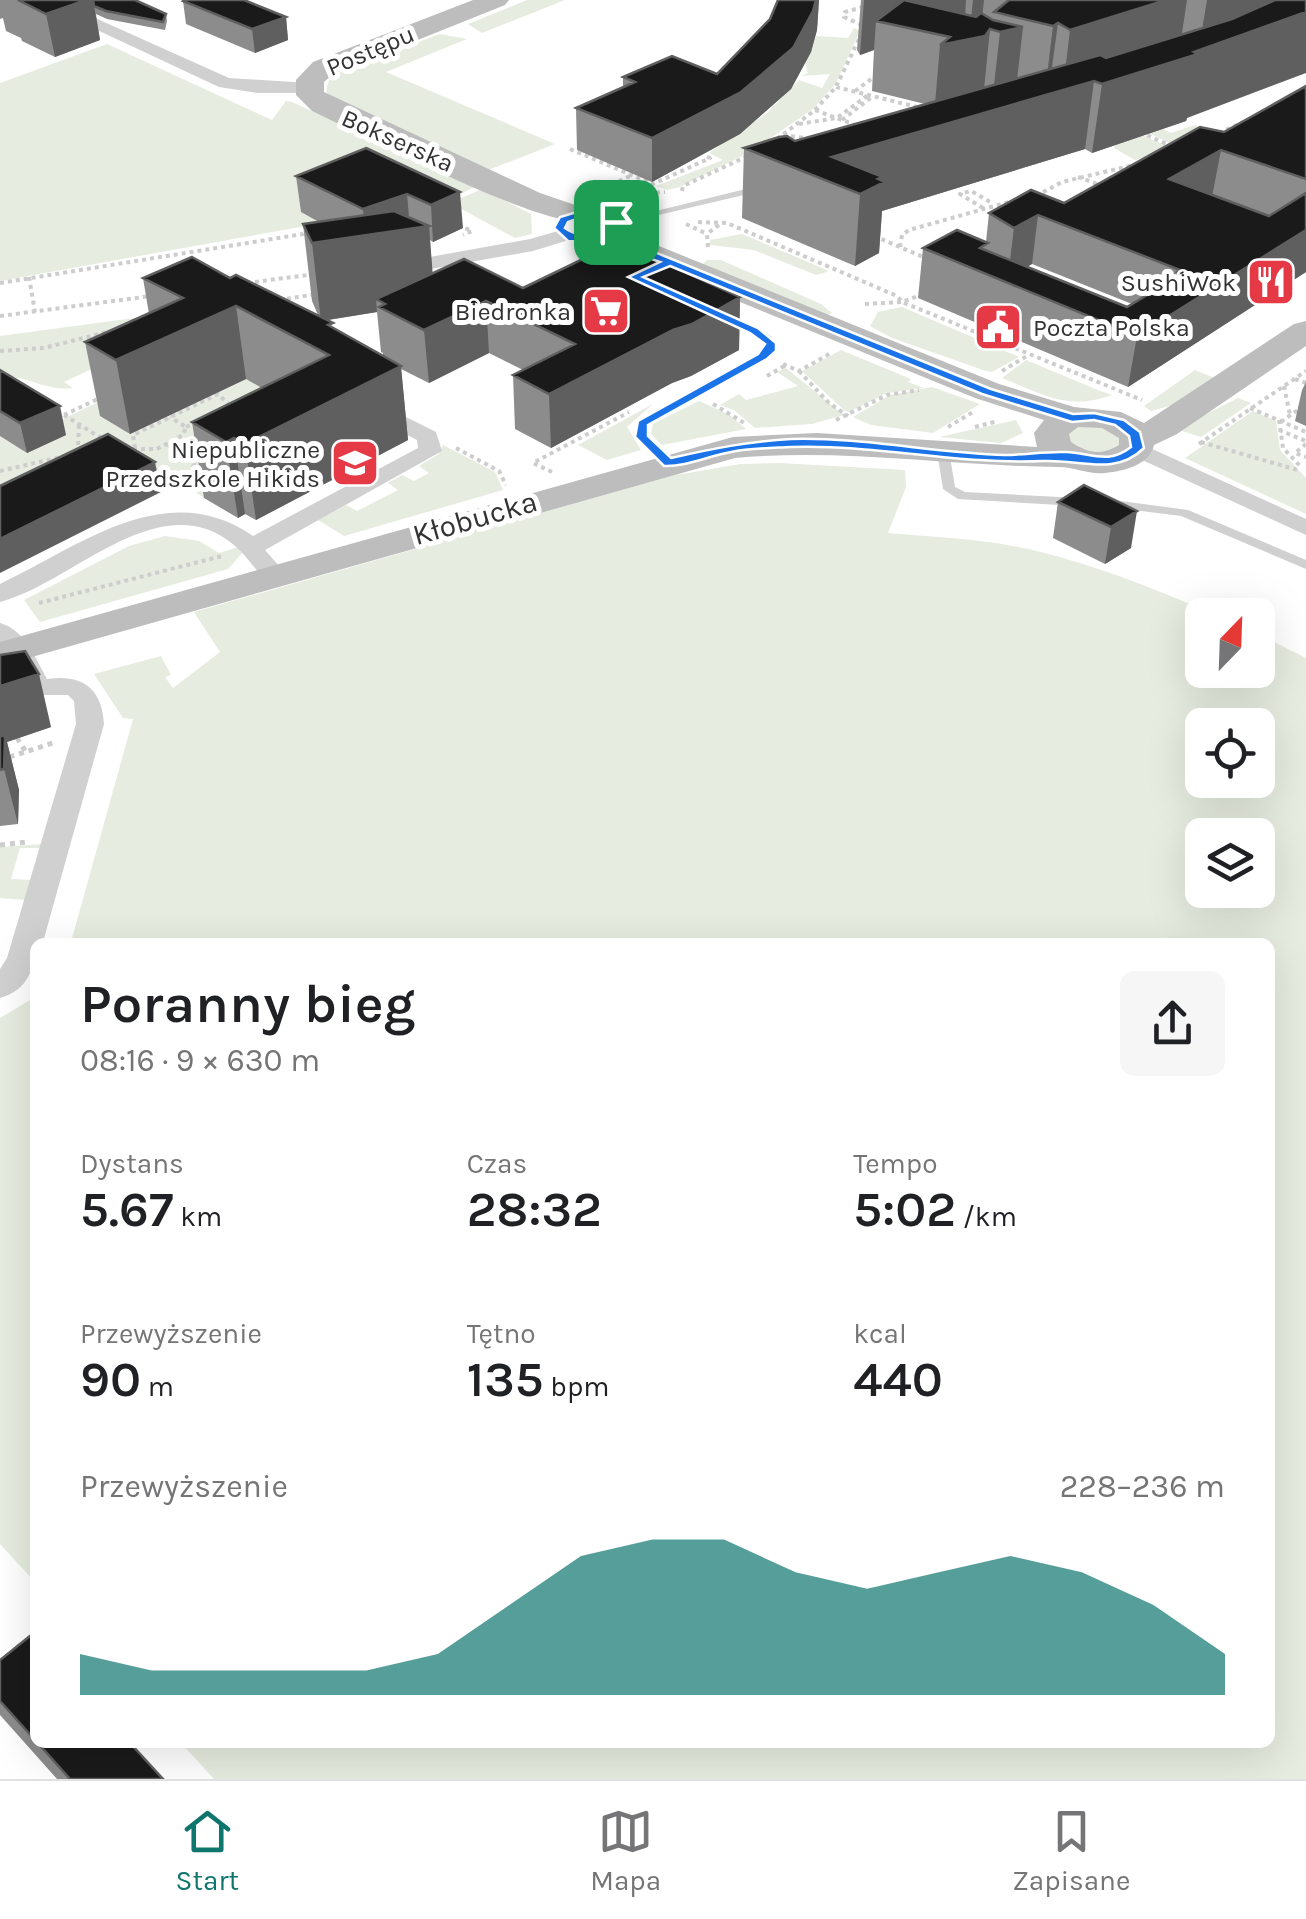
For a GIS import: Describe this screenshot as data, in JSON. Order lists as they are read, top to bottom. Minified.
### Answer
{"streets":{"street":["Postępu","Bokserska","Kłobucka"]},"crossings":[["Postępu","Bokserska"]],"places":{"restaurant":["SushiWok"],"supermarket":["Biedronka"],"public building":["Poczta Polska"],"school or university":["Niepubliczne Przedszkole Hikids"]},"north":"top right","page":{"heading":["Poranny bieg","08:16 · 9 × 630 m"],"stats":[["Dystans","5.67 km"],["Czas","28:32"],["Tempo","5:02 /km"],["Przewyższenie","90 m"],["Tętno","135 bpm"],["kcal","440"]],"chart":["Przewyższenie","228–236 m"],"tabs":["Start","Mapa","Zapisane"]}}
